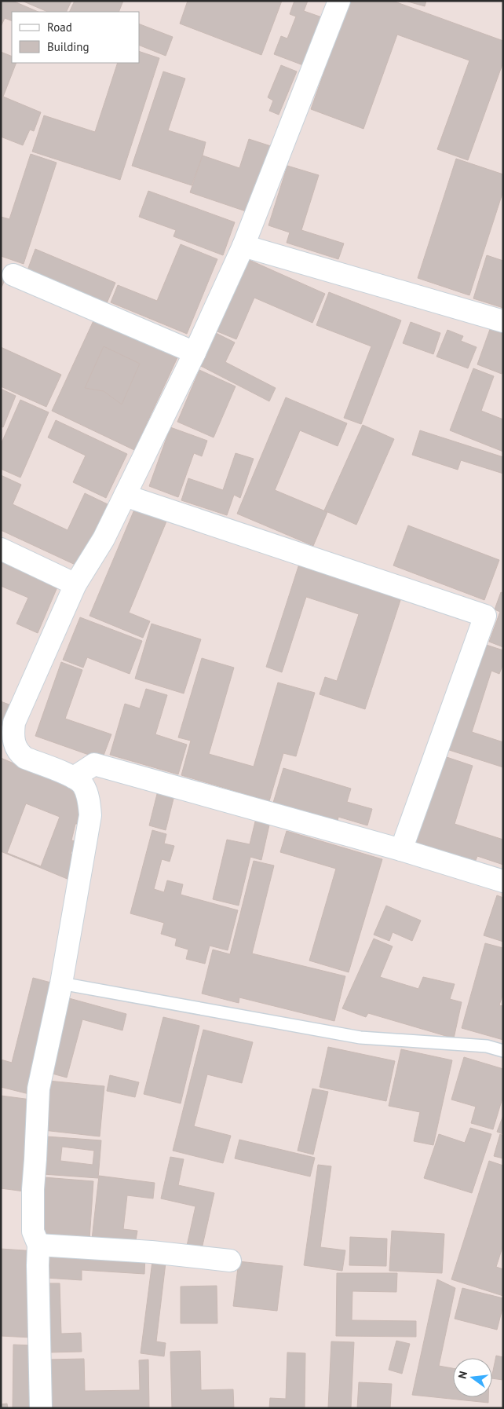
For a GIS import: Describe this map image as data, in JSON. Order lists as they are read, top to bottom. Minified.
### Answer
{"legend":["Road","Building"],"north":"left"}
